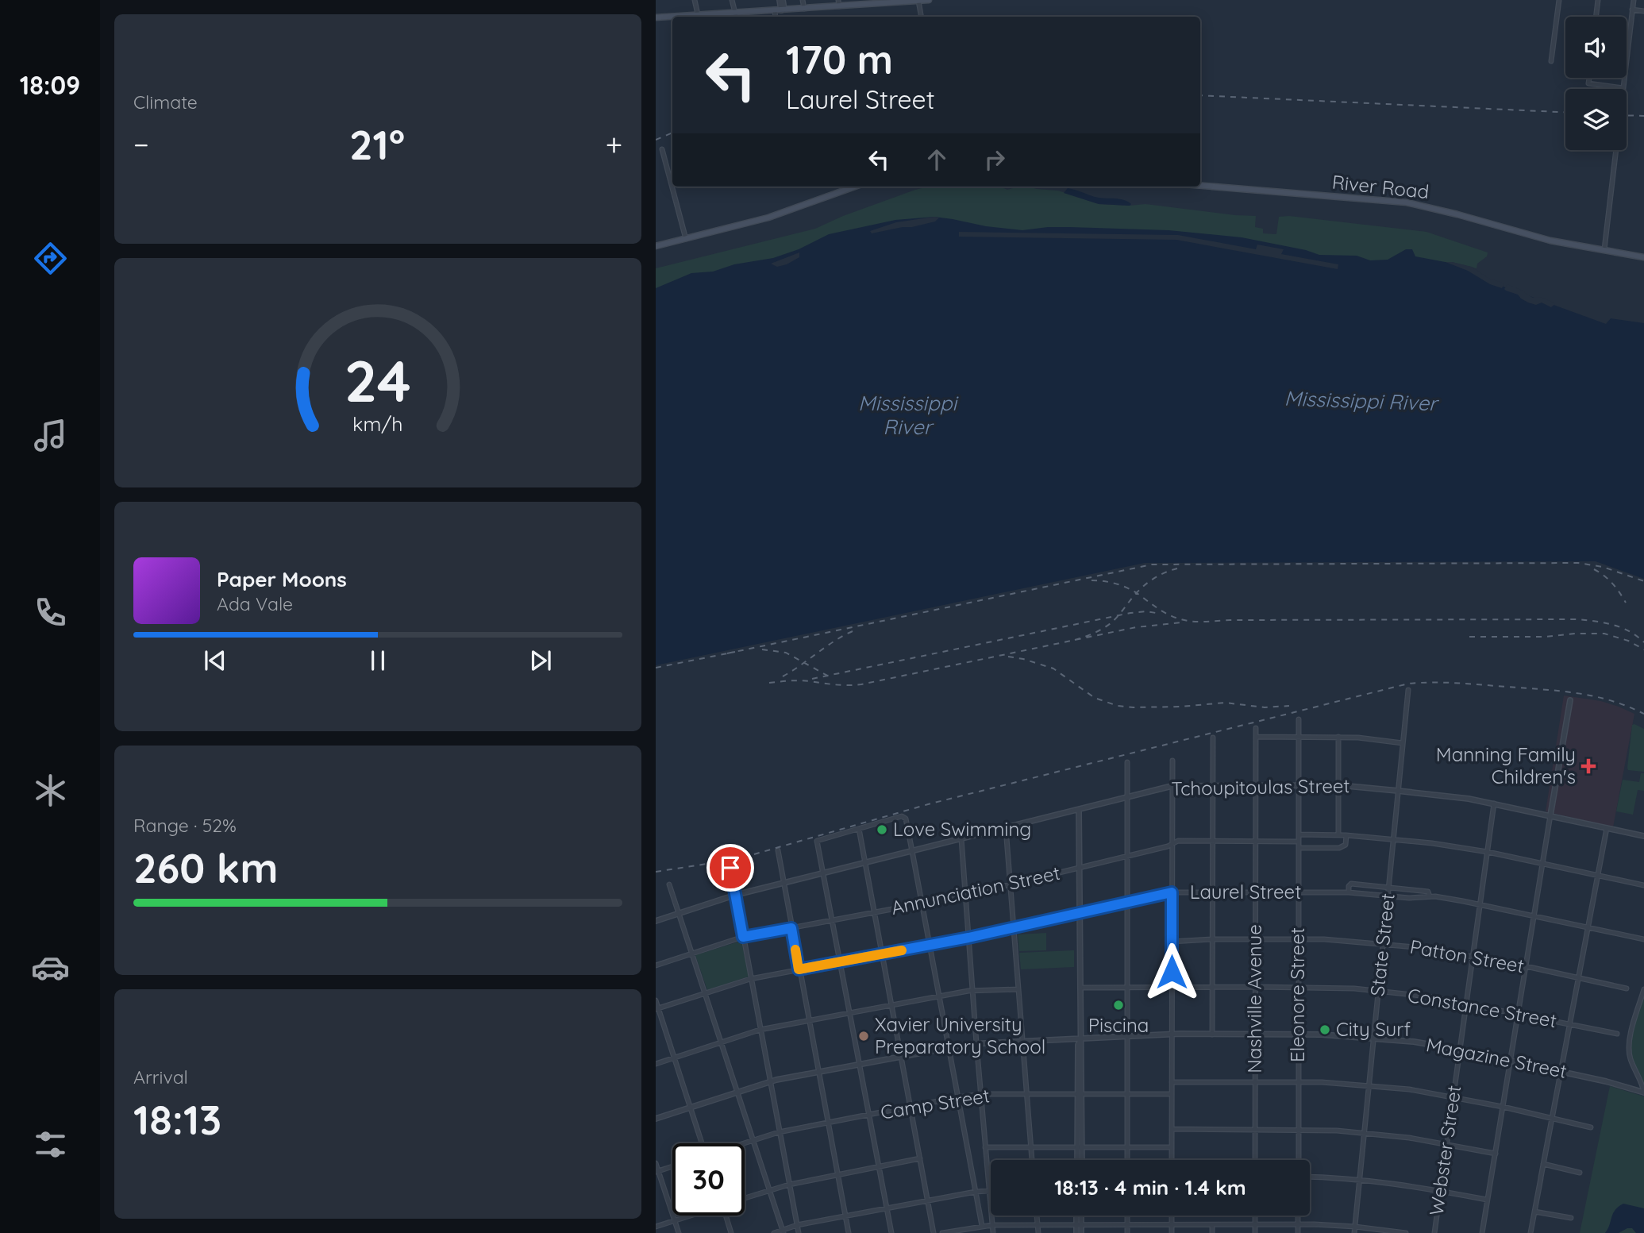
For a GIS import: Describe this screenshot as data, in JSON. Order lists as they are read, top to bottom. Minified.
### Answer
{"streets":{"main road":["River Road"],"street":["Tchoupitoulas Street","Annunciation Street","Laurel Street","State Street","Patton Street","Eleonore Street","Nashville Avenue","Constance Street","Magazine Street","Camp Street","Webster Street"]},"crossings":[["Tchoupitoulas Street","State Street"],["Tchoupitoulas Street","Eleonore Street"],["Tchoupitoulas Street","Nashville Avenue"],["Tchoupitoulas Street","Webster Street"],["Annunciation Street","Eleonore Street"],["Annunciation Street","Nashville Avenue"],["Laurel Street","State Street"],["Laurel Street","Eleonore Street"],["Laurel Street","Nashville Avenue"],["Laurel Street","Webster Street"],["State Street","Patton Street"],["State Street","Constance Street"],["State Street","Magazine Street"],["Patton Street","Eleonore Street"],["Patton Street","Nashville Avenue"],["Patton Street","Webster Street"],["Eleonore Street","Constance Street"],["Eleonore Street","Magazine Street"],["Nashville Avenue","Constance Street"],["Nashville Avenue","Magazine Street"],["Constance Street","Webster Street"],["Magazine Street","Webster Street"]],"water":["Mississippi River"],"places":{"health":["Manning Family Children's"],"other":["Love Swimming","Piscina","City Surf","Xavier University Preparatory School"]},"page":{"tabs":"18:09","tile":["Climate",["Range · 52%","260 km"],["Arrival","18:13"]],"turn":["170 m","Laurel Street"],"heat":["−","21°","+"],"song":["Paper Moons","Ada Vale"],"limit":"30","trip":"18:13 · 4 min · 1.4 km","gauge":["24","km/h"]}}
